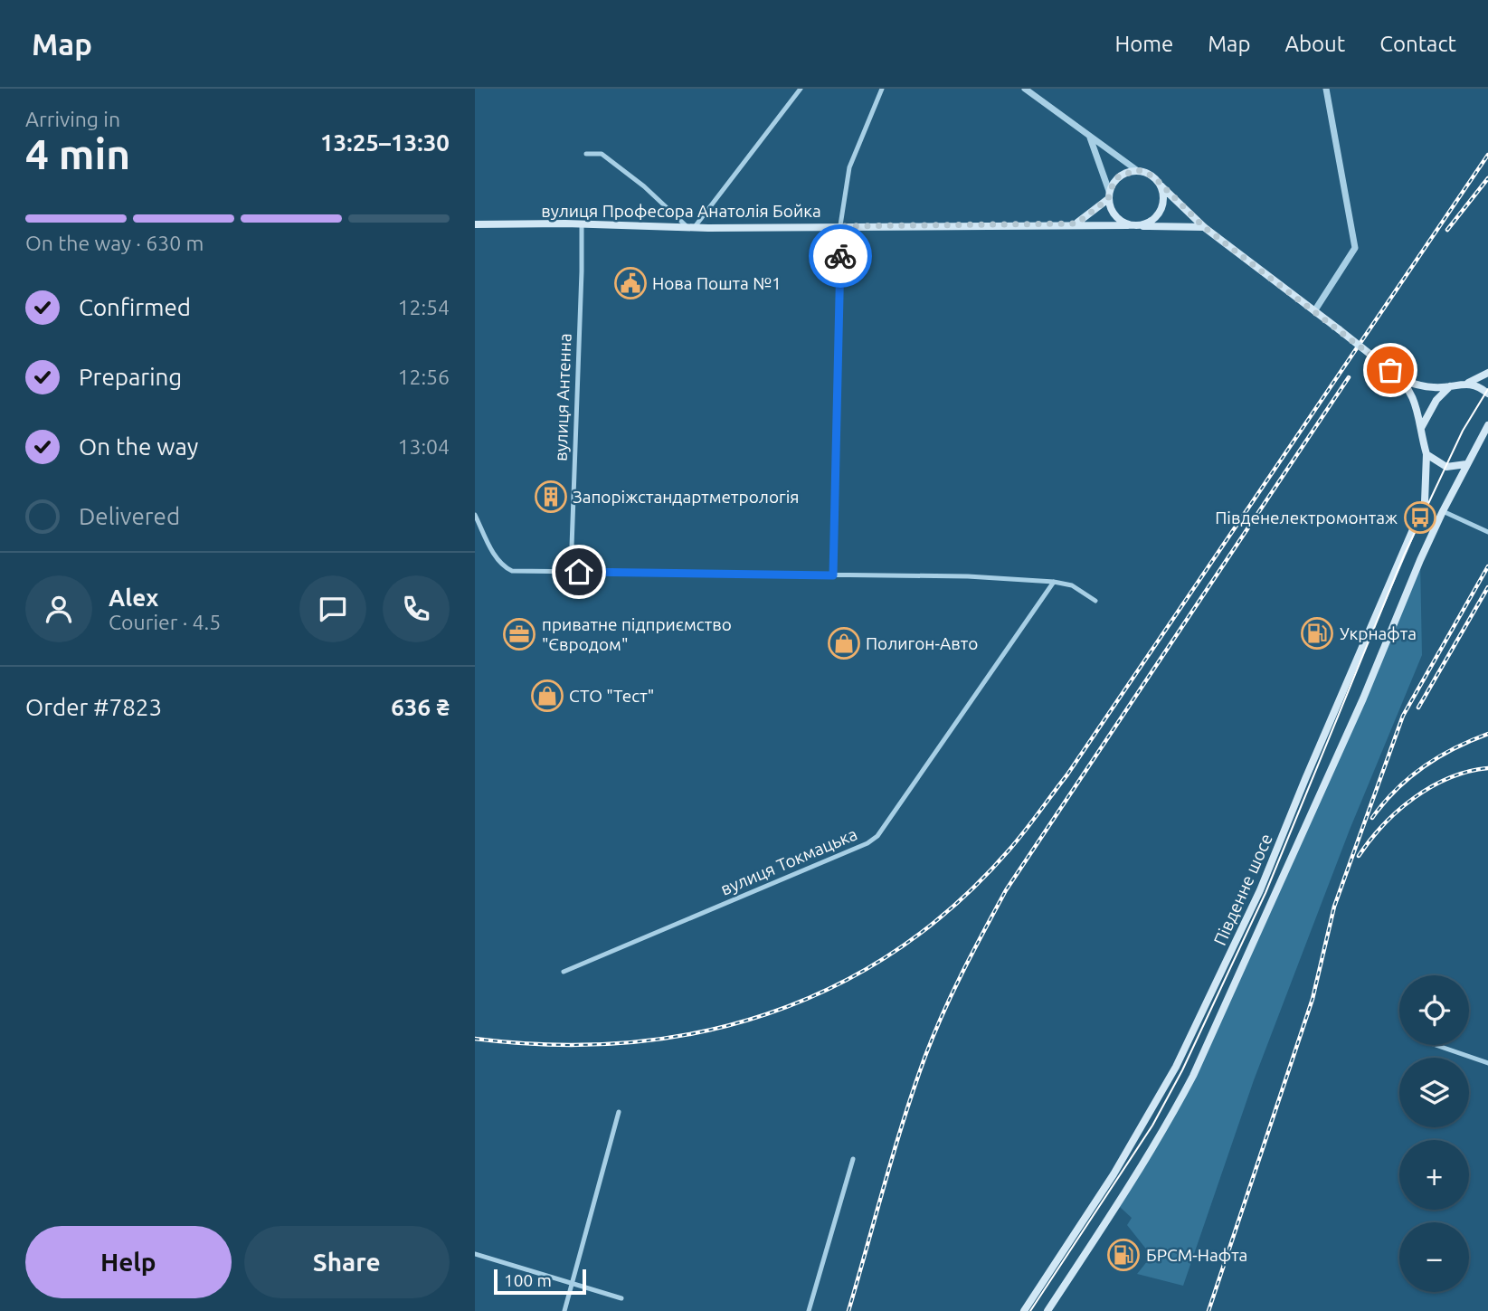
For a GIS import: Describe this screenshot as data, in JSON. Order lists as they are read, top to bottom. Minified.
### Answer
{"streets":{"main road":["вулиця Професора Анатолія Бойка","Південне шосе"],"street":["вулиця Антенна","вулиця Токмацька"]},"crossings":[["вулиця Професора Анатолія Бойка","вулиця Антенна"]],"places":{"public building":["Нова Пошта №1"],"building":["Запоріжстандартметрологія"],"bus stop":["Південелектромонтаж"],"fuel station":["Укрнафта","БРСМ-Нафта"],"office":["приватне підприємство \"Євродом\""],"shop":["Полигон-Авто","СТО \"Тест\""]},"scale_bar":"100 m","page":{"header":"Map","nav":["Home","Map","About","Contact"],"heading":["4 min","Arriving in","13:25–13:30"],"panel":["Alex","Courier · 4.5","Order #7823","636 ₴"],"bar":"On the way · 630 m","list":[["Confirmed","12:54"],["Preparing","12:56"],["On the way","13:04"],"Delivered"],"map_buttons":["+","−"],"buttons":["Help","Share"],"scale":"100 m"}}
